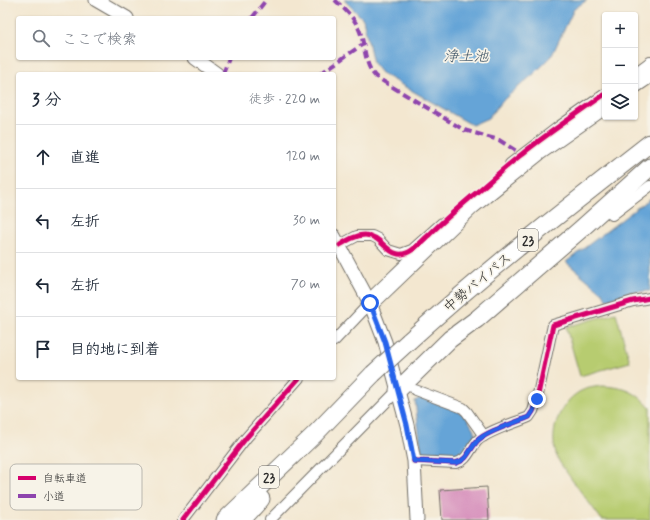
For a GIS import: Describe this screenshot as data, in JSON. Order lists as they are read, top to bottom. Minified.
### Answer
{"streets":{"highway":["23","中勢バイパス"]},"water":["浄土池"],"legend":["自転車道","小道"],"page":{"map_buttons":["+","−"],"search":"ここで検索","heading":["3 分","徒歩 · 220 m"],"list":[["直進","120 m"],["左折","30 m"],["左折","70 m"],"目的地に到着"]}}
